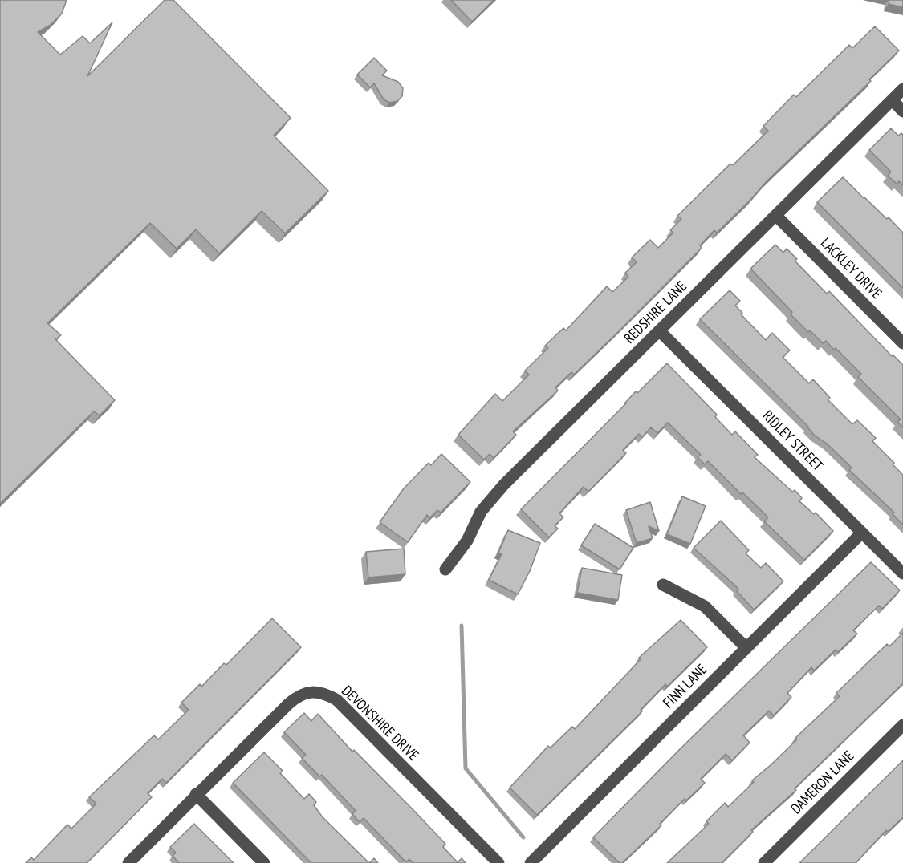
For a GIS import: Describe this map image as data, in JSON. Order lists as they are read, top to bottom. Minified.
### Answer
{"streets":{"street":["LACKLEY DRIVE","REDSHIRE LANE","RIDLEY STREET","FINN LANE","DEVONSHIRE DRIVE","DAMERON LANE"]},"crossings":[["LACKLEY DRIVE","REDSHIRE LANE"],["REDSHIRE LANE","RIDLEY STREET"],["RIDLEY STREET","FINN LANE"]]}
